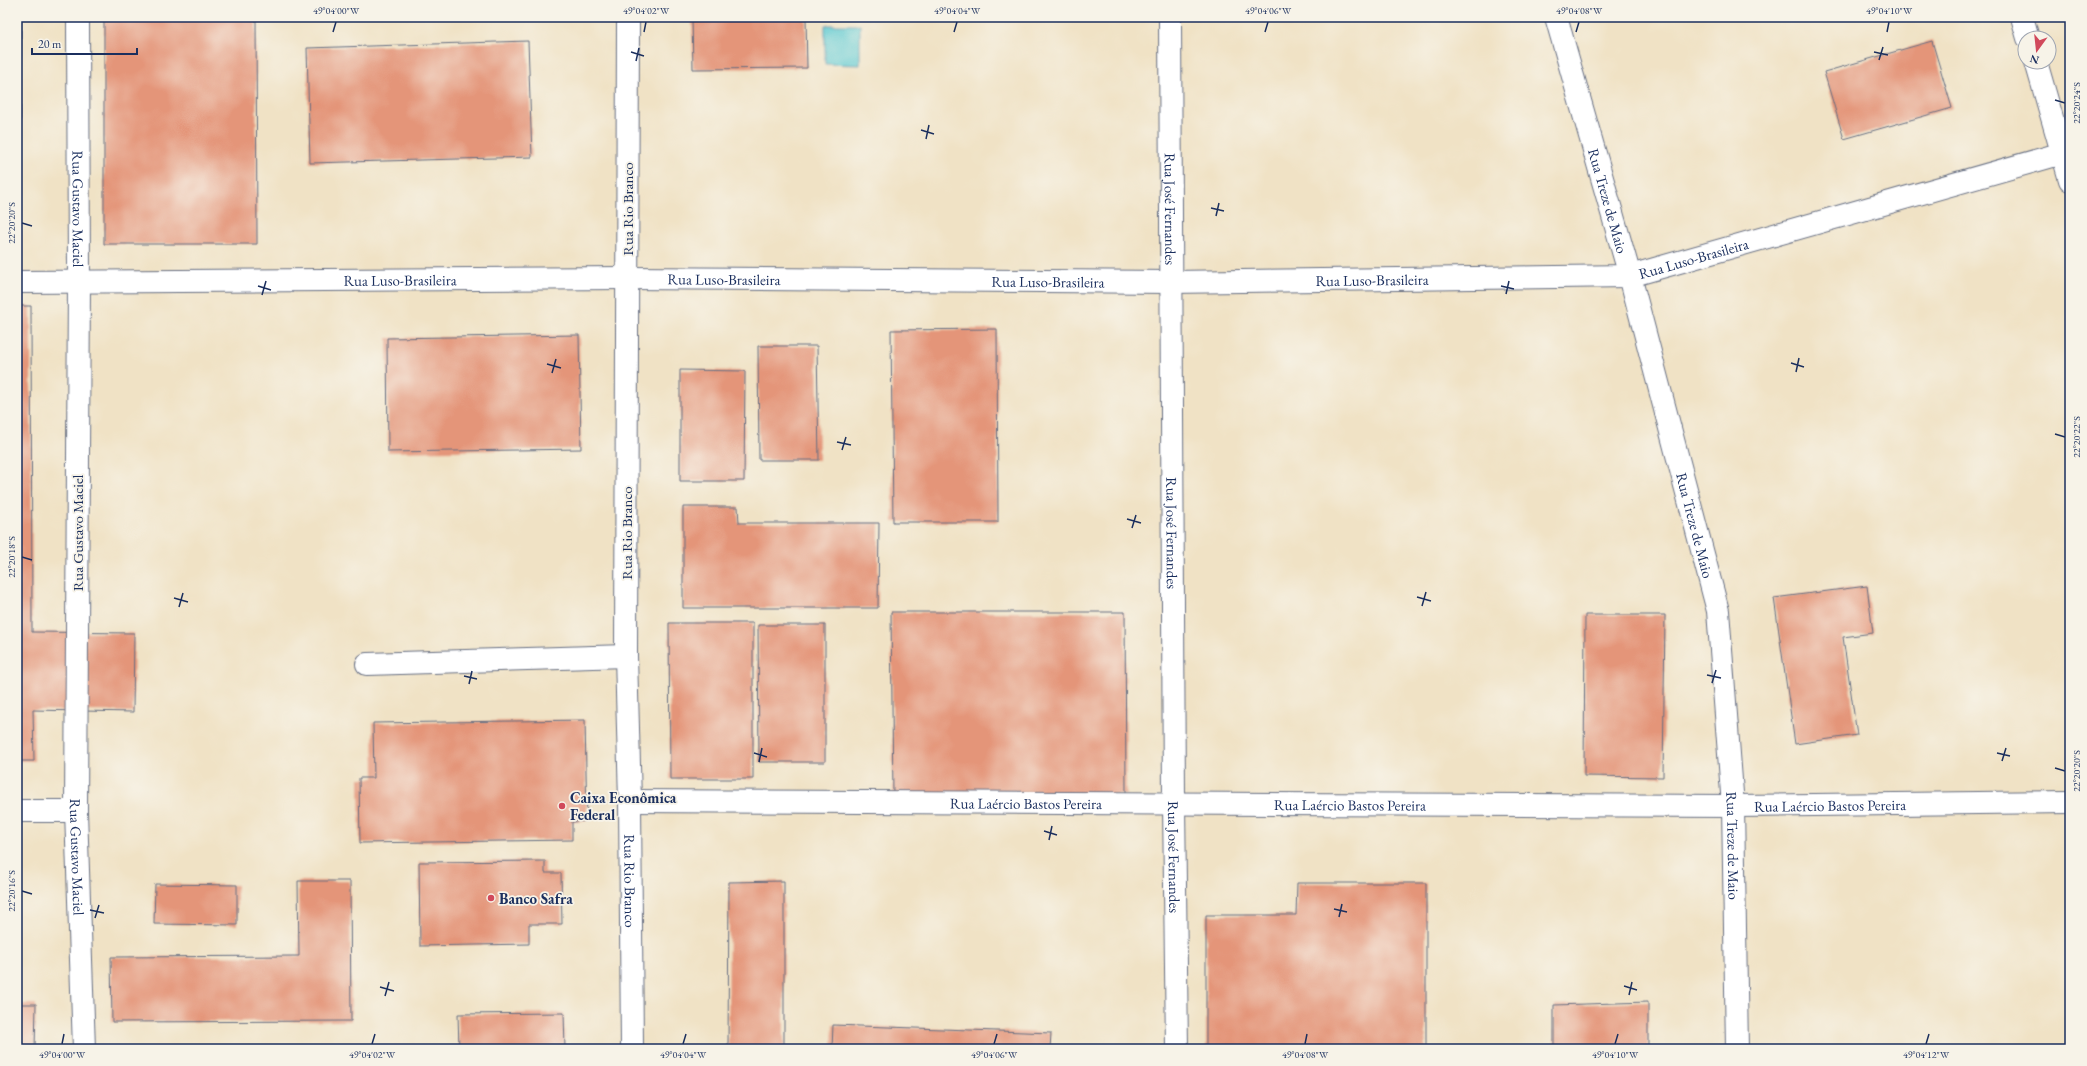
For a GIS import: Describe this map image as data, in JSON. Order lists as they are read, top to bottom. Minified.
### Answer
{"streets":{"street":["Rua Treze de Maio","Rua Gustavo Maciel","Rua Rio Branco","Rua José Fernandes","Rua Luso-Brasileira","Rua Laércio Bastos Pereira"]},"crossings":[["Rua Treze de Maio","Rua Luso-Brasileira"],["Rua Treze de Maio","Rua Laércio Bastos Pereira"],["Rua Gustavo Maciel","Rua Luso-Brasileira"],["Rua Rio Branco","Rua Luso-Brasileira"],["Rua Rio Branco","Rua Laércio Bastos Pereira"],["Rua José Fernandes","Rua Luso-Brasileira"],["Rua José Fernandes","Rua Laércio Bastos Pereira"]],"places":["Caixa Econômica Federal","Banco Safra"],"scale_bar":"20 m","north":"bottom","coordinates":["49°04'00\"W","49°04'02\"W","49°04'04\"W","49°04'06\"W","49°04'08\"W","49°04'10\"W","22°20'24\"S","22°20'20\"S","22°20'22\"S","22°20'18\"S","22°20'16\"S","49°04'12\"W"]}
